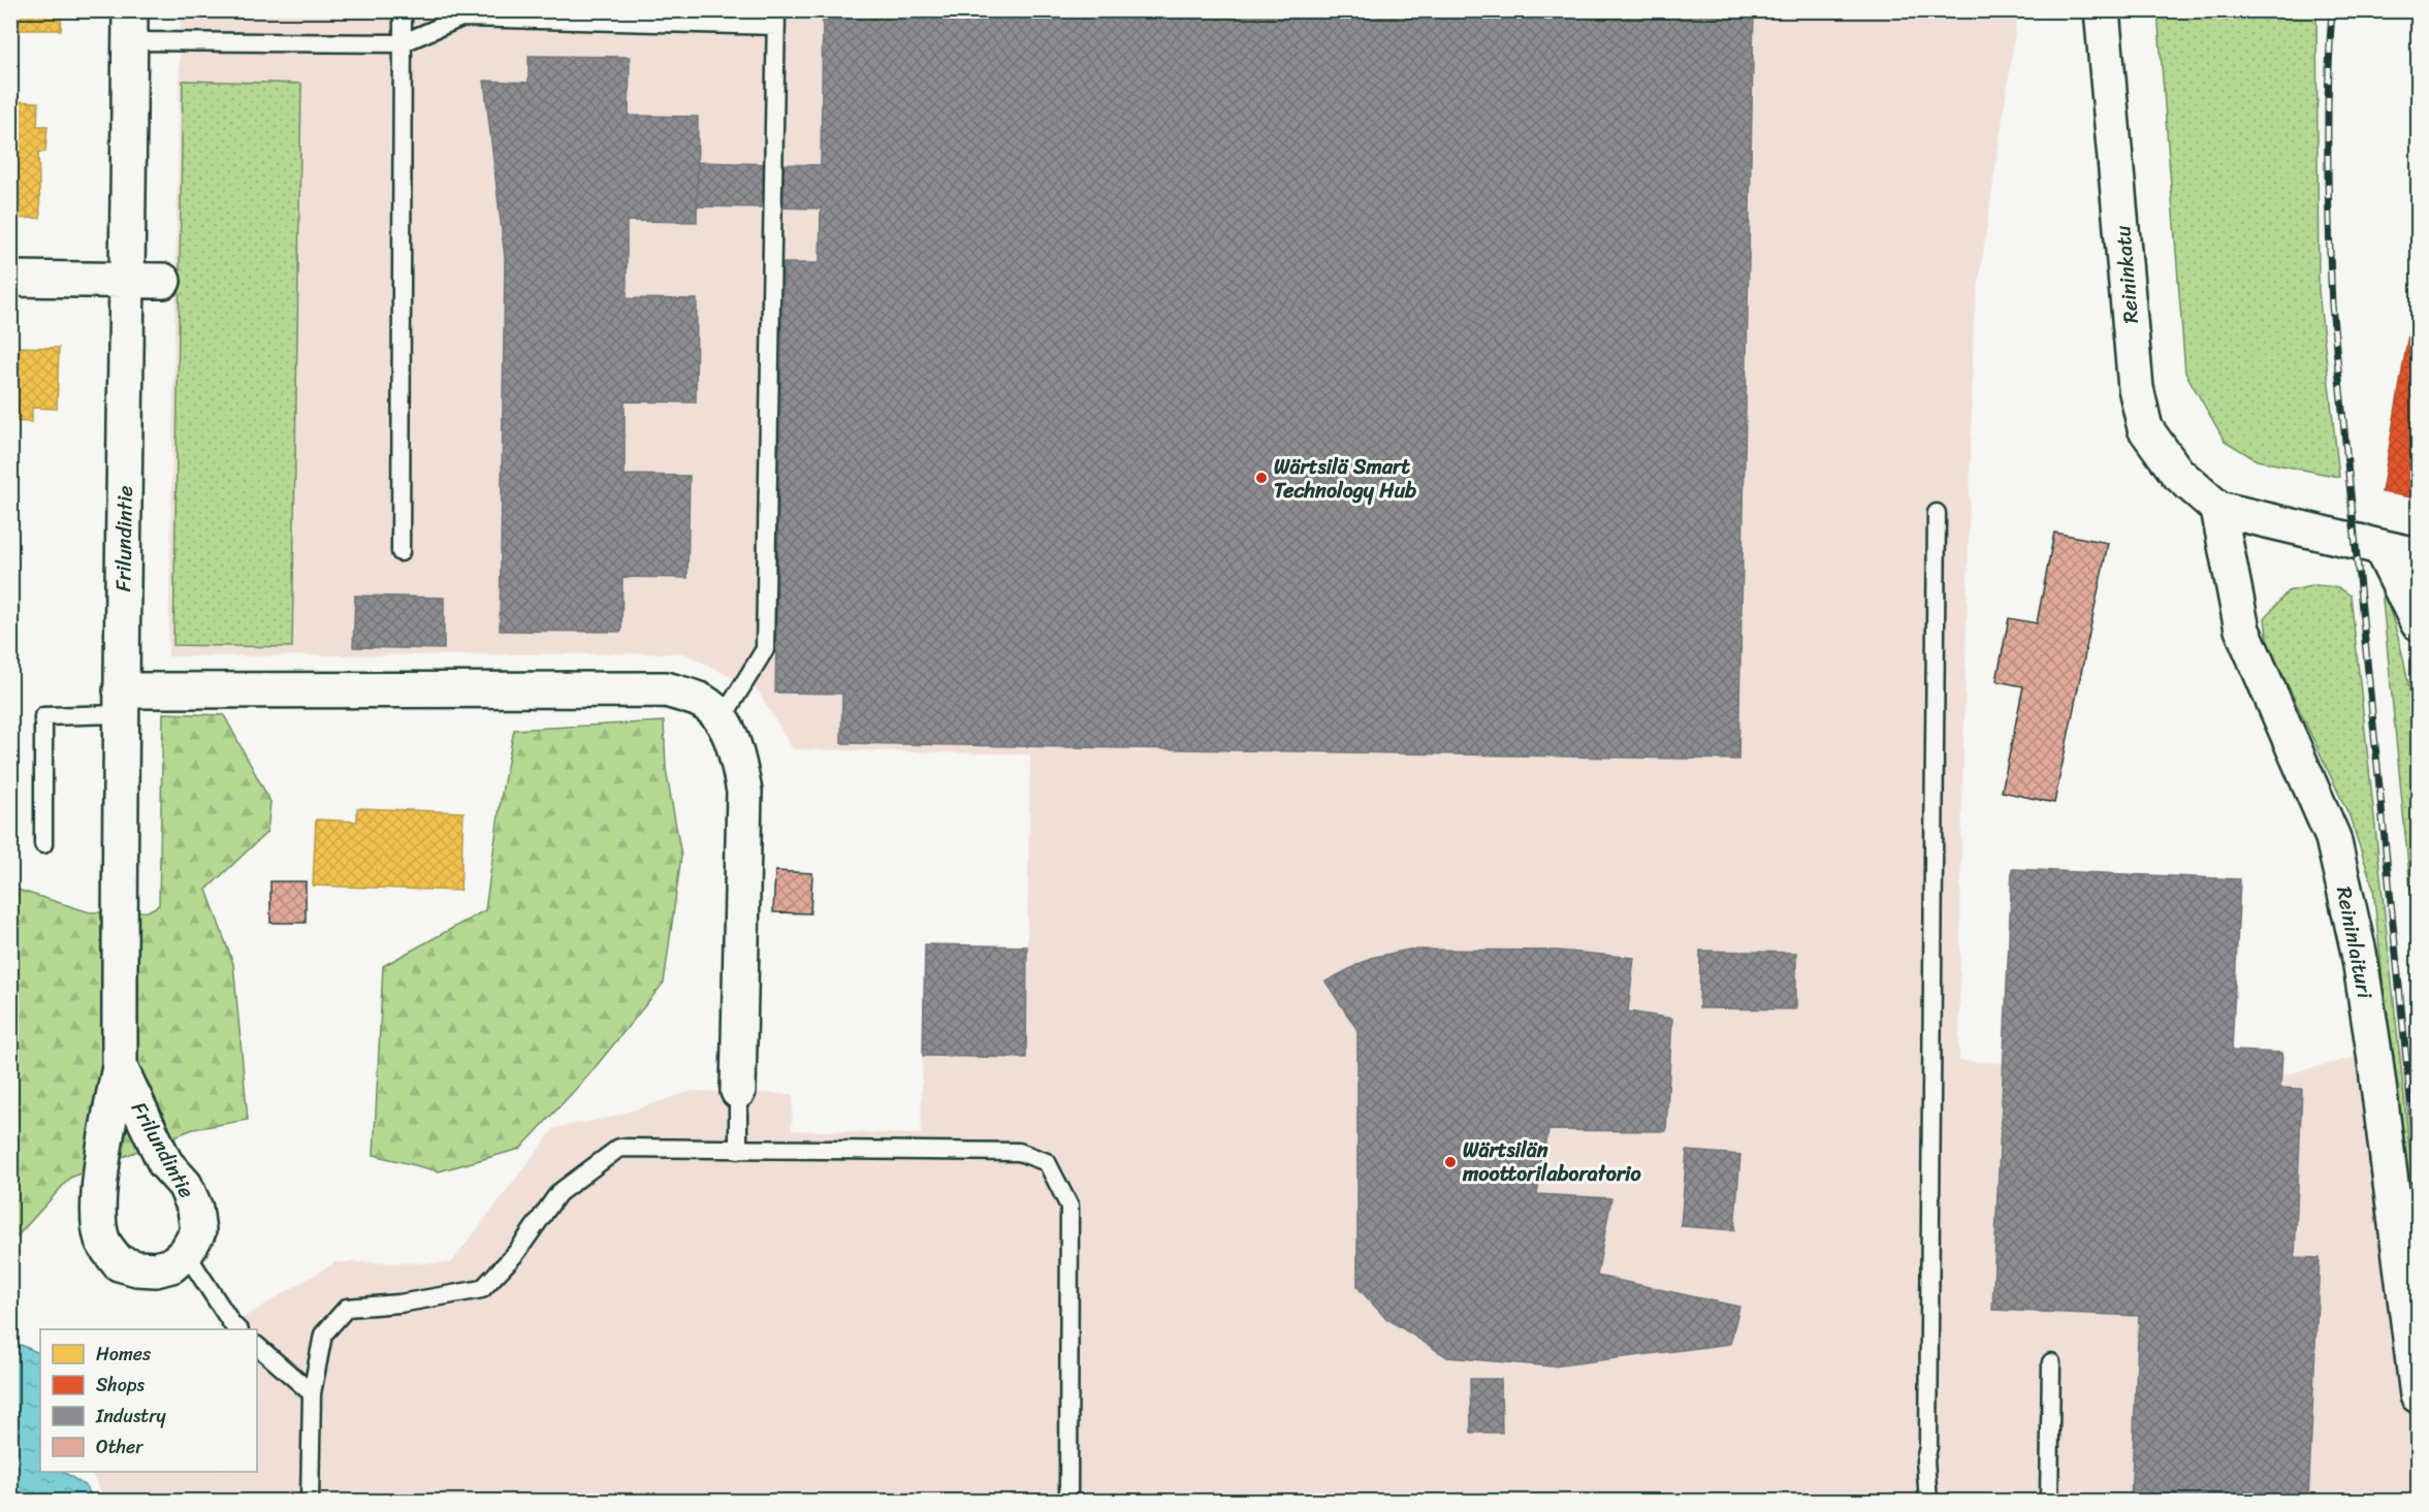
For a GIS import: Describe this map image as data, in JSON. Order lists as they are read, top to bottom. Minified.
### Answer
{"streets":{"street":["Reininkatu","Frilundintie","Reininlaituri"]},"crossings":[["Reininkatu","Reininlaituri"]],"places":["Wärtsilä Smart Technology Hub","Wärtsilän moottorilaboratorio"],"legend":["Homes","Shops","Industry","Other"]}
